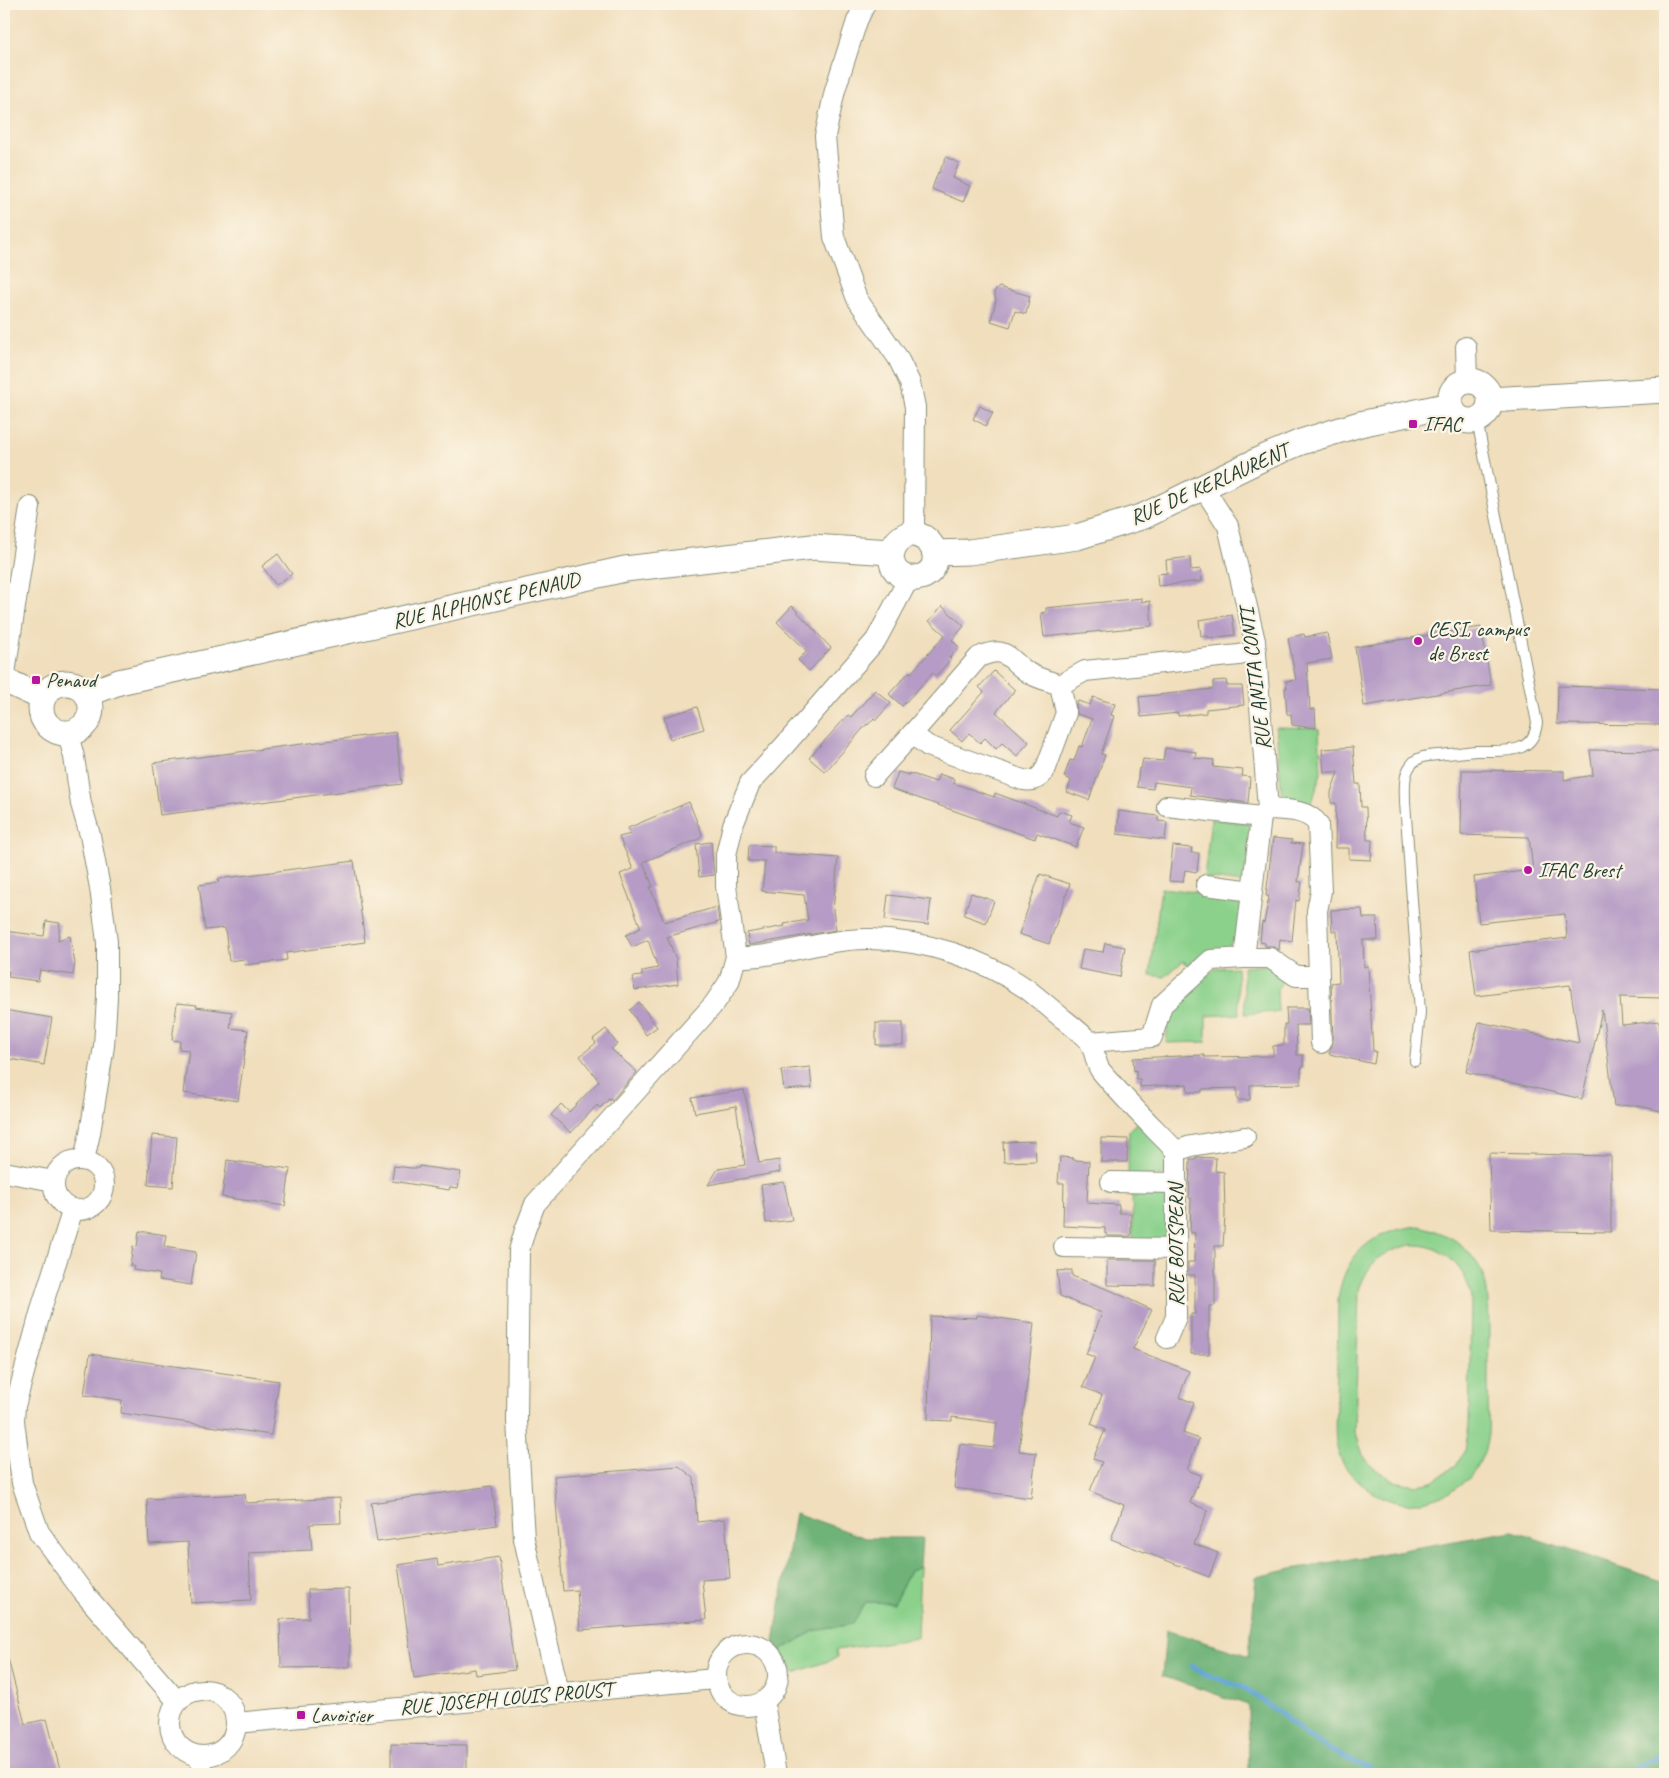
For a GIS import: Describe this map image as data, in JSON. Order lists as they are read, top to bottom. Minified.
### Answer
{"streets":{"street":["RUE DE KERLAURENT","RUE ALPHONSE PENAUD","RUE ANITA CONTI","RUE BOTSPERN","RUE JOSEPH LOUIS PROUST"]},"crossings":[["RUE DE KERLAURENT","RUE ALPHONSE PENAUD"],["RUE DE KERLAURENT","RUE ANITA CONTI"]],"places":{"transit":["IFAC","Penaud","Lavoisier"],"other":["CESI, campus de Brest","IFAC Brest"]}}
